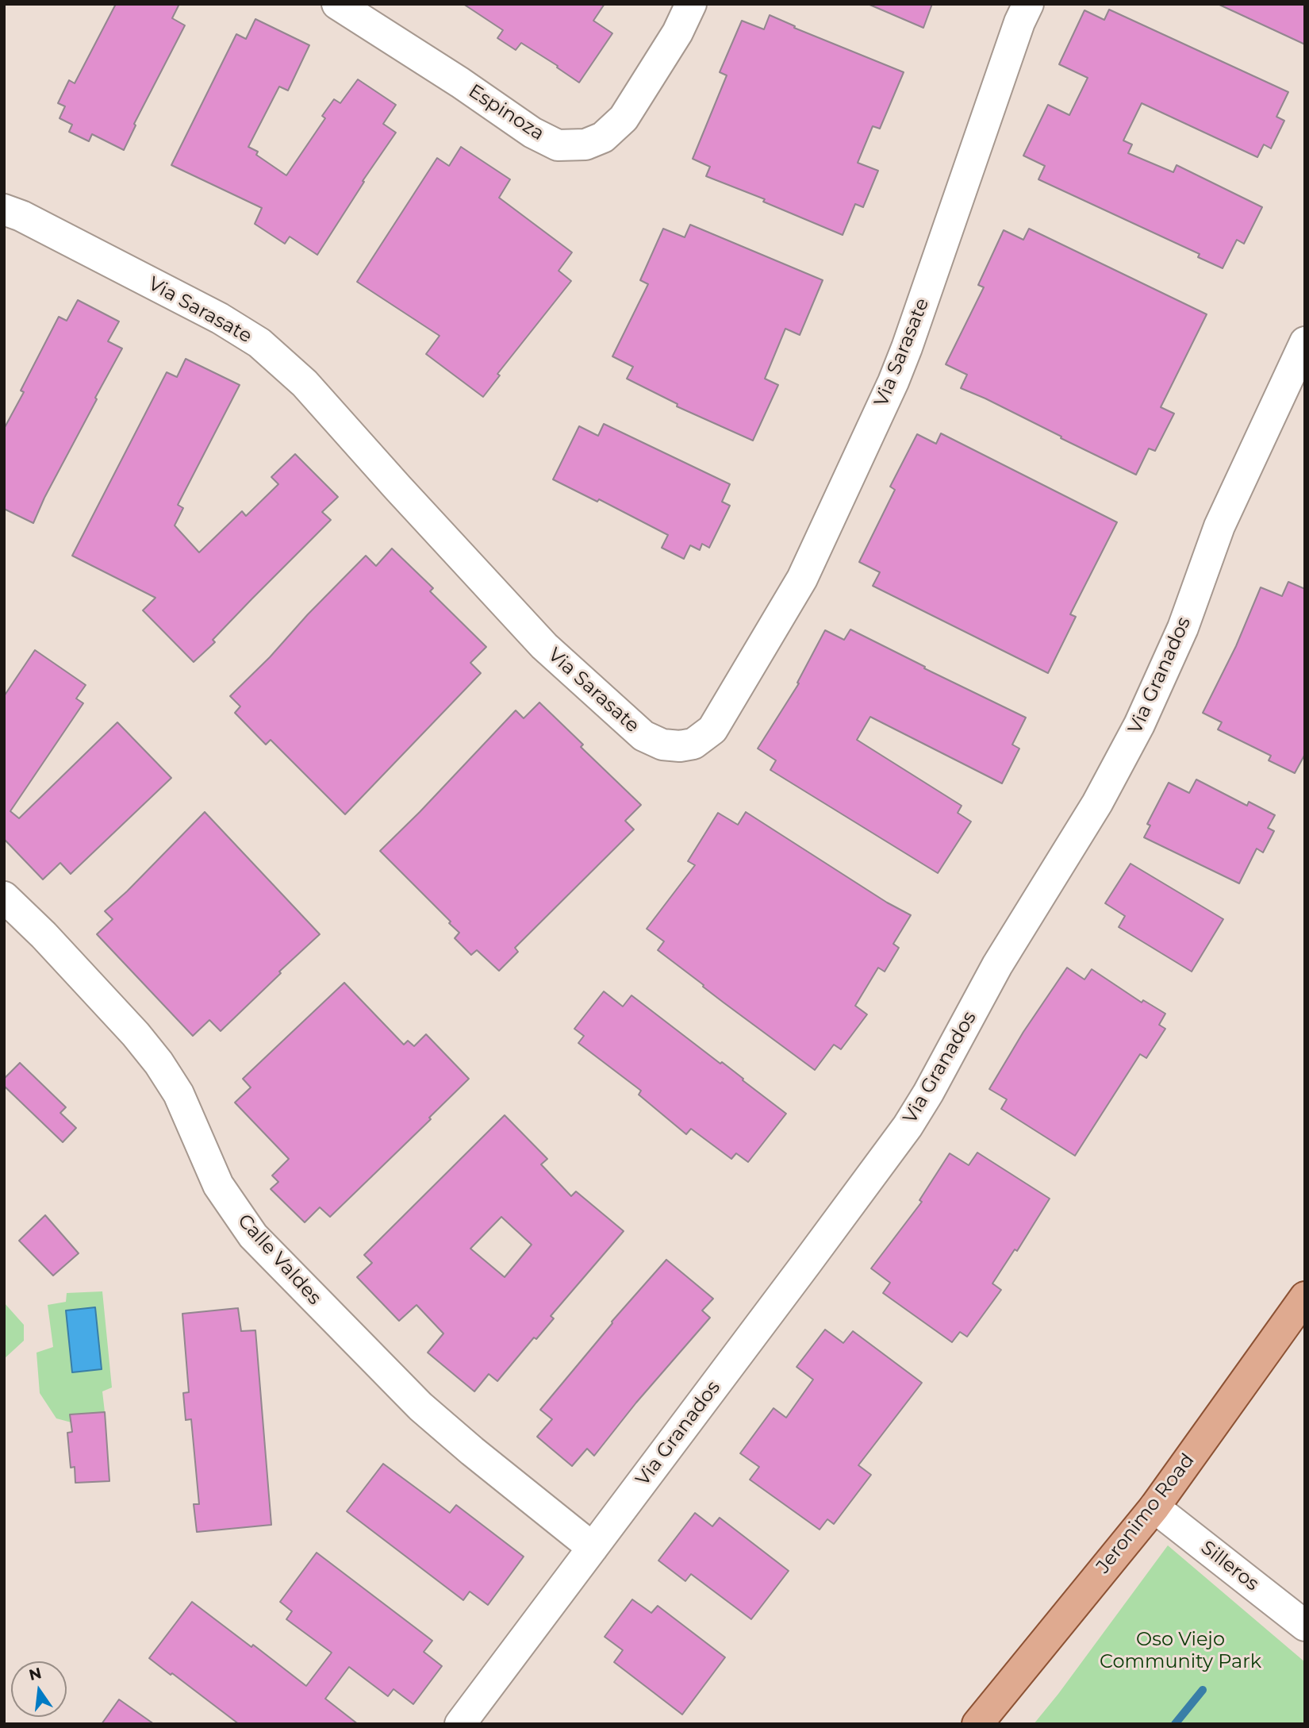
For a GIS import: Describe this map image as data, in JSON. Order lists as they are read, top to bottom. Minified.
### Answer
{"streets":{"main road":["Jeronimo Road"],"street":["Espinoza","Via Sarasate","Via Granados","Calle Valdes","Silleros"]},"crossings":[["Via Granados","Calle Valdes"],["Jeronimo Road","Silleros"]],"parks":["Oso Viejo Community Park"],"north":"top"}
